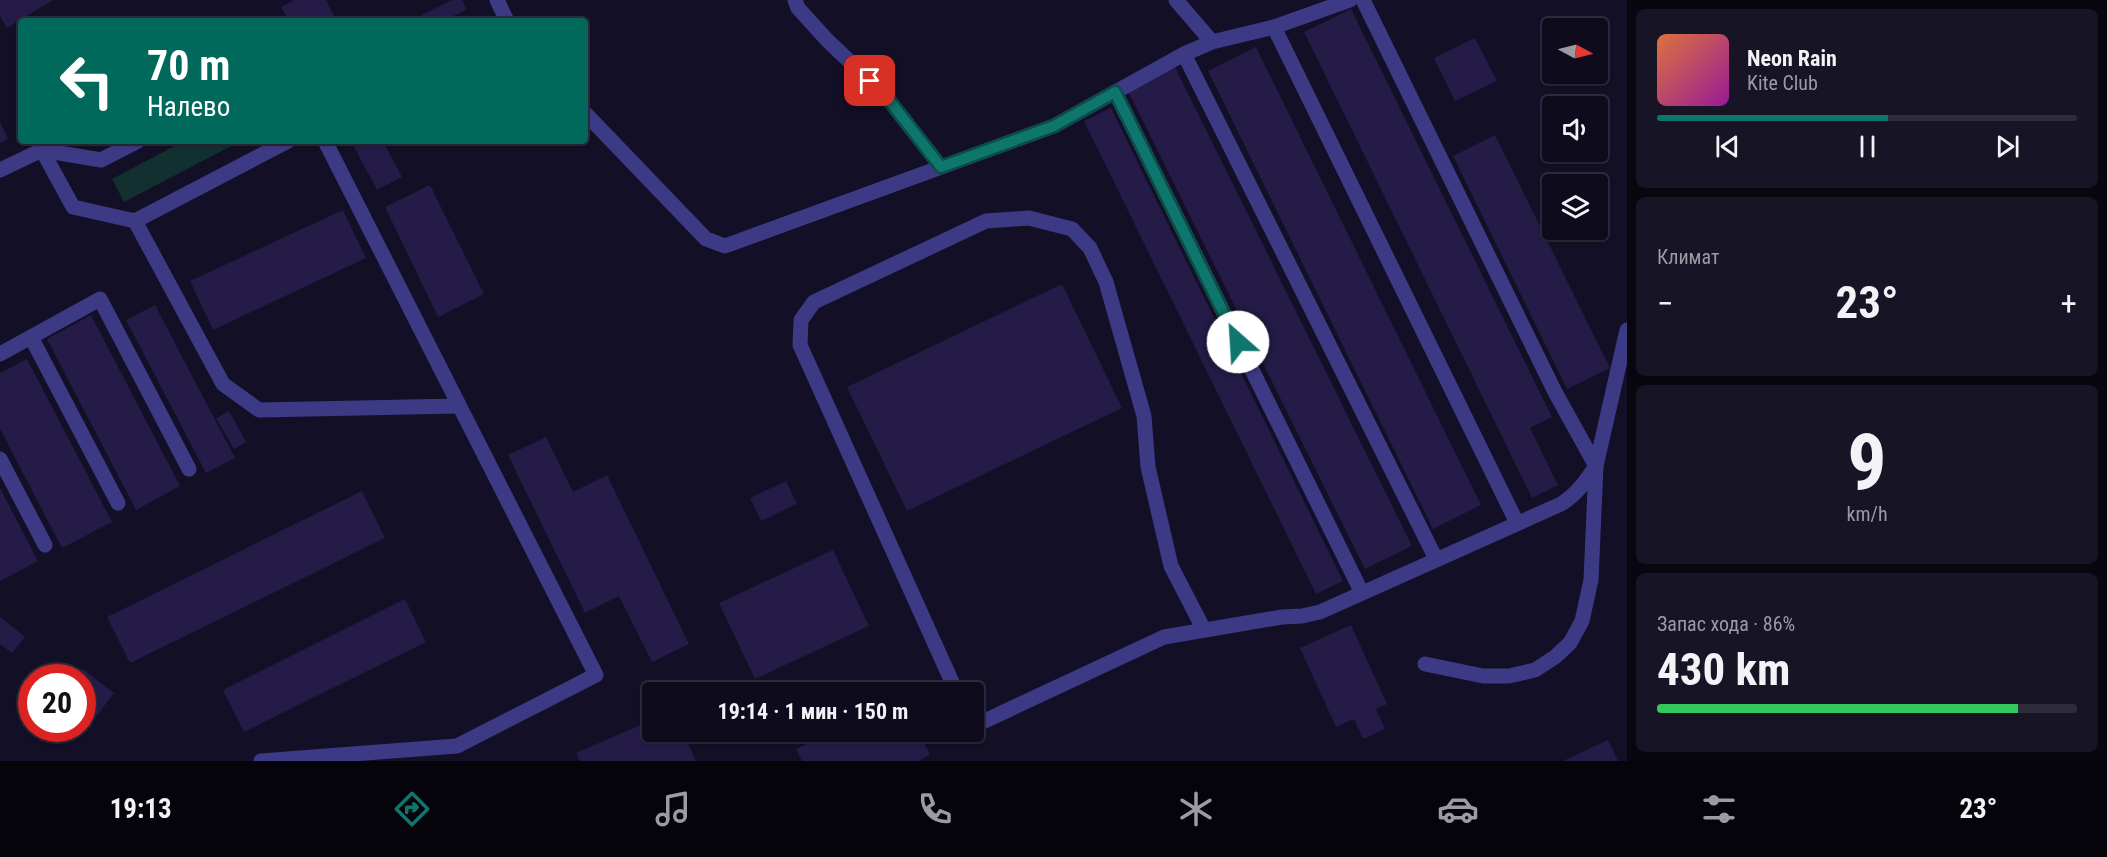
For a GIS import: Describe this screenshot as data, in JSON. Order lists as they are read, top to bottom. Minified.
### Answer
{"north":"right","page":{"turn":["70 m","Налево"],"song":["Neon Rain","Kite Club"],"tile":["Климат",["9","km/h"],["Запас хода · 86%","430 km"]],"heat":["−","23°","+"],"limit":"20","trip":"19:14 · 1 мин · 150 m","tabs":["19:13","23°"]}}
